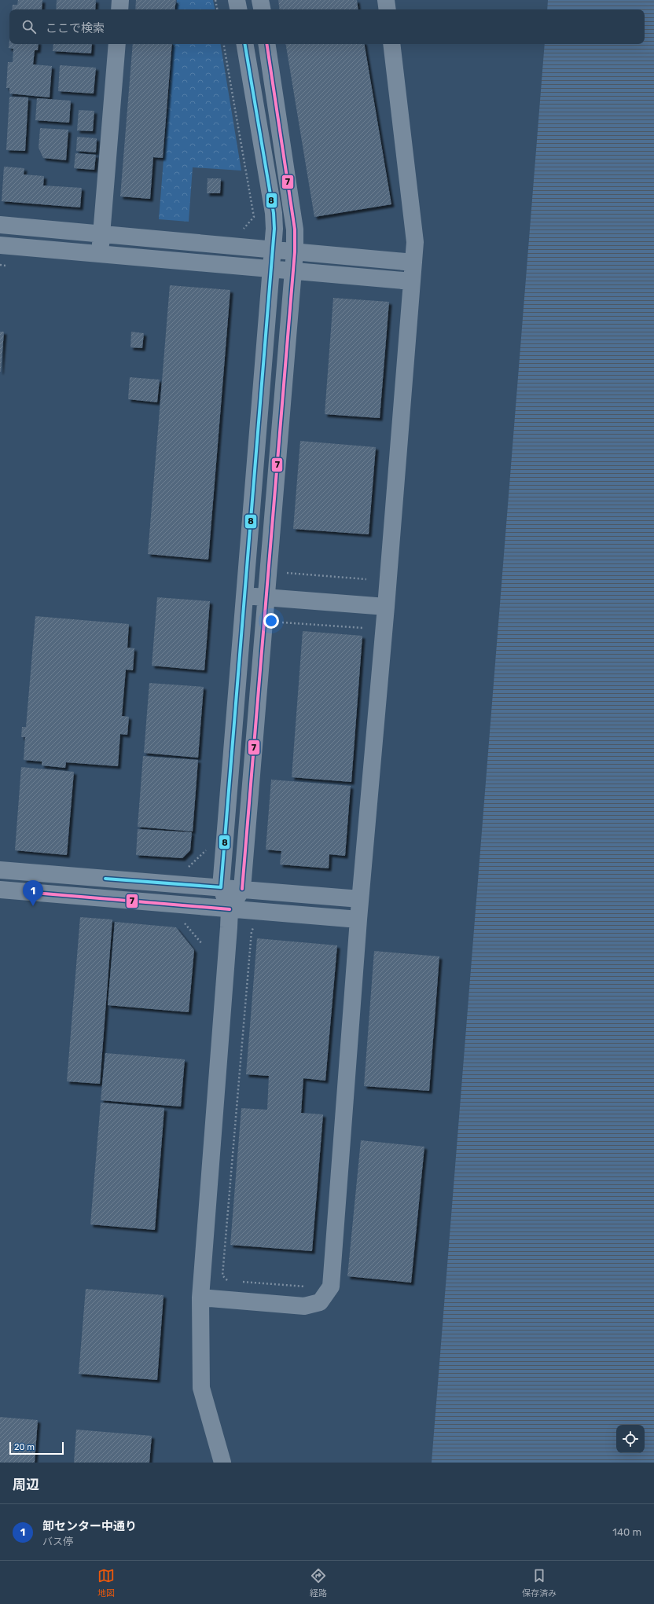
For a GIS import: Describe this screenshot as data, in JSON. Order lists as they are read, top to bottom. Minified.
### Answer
{"lines":["transit line 7","transit line 8"],"scale_bar":"20 m","page":{"search":"ここで検索","pins":"1","scale":"20 m","heading":"周辺","list":[{"mark":"1","name":"卸センター中通り","note":"バス停","value":"140 m"}],"nav":["地図","経路","保存済み"]}}
